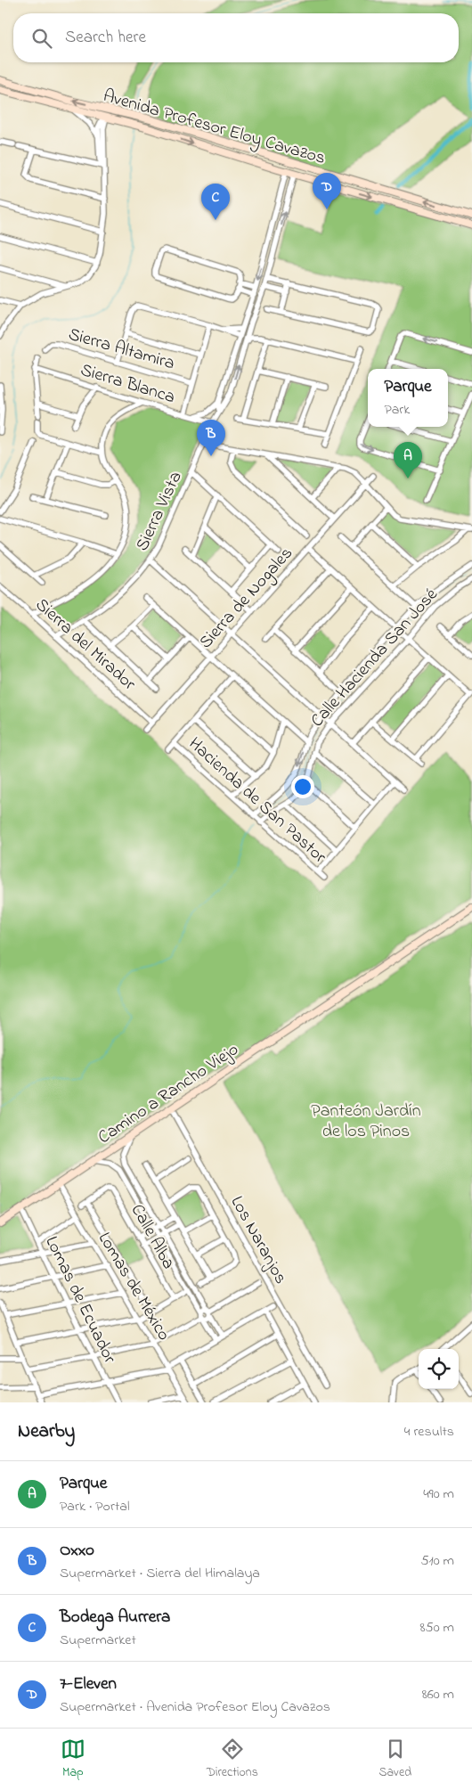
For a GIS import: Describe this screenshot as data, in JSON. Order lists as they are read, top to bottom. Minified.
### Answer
{"streets":{"main road":["Avenida Profesor Eloy Cavazos","Camino a Rancho Viejo"],"street":["Sierra Altamira","Sierra Blanca","Sierra Vista","Sierra de Nogales","Sierra del Mirador","Calle Hacienda San José","Hacienda de San Pastor","Calle Alba","Los Naranjos","Lomas de México","Lomas de Ecuador"]},"crossings":[["Avenida Profesor Eloy Cavazos","Sierra Vista"],["Sierra Blanca","Sierra Vista"],["Sierra Vista","Sierra del Mirador"],["Sierra de Nogales","Sierra del Mirador"],["Calle Hacienda San José","Hacienda de San Pastor"],["Camino a Rancho Viejo","Los Naranjos"],["Camino a Rancho Viejo","Lomas de México"],["Camino a Rancho Viejo","Lomas de Ecuador"]],"parks":["Panteón Jardín de los Pinos"],"page":{"search":"Search here","pins":["D","C","B","A"],"popup":["Parque","Park"],"heading":["Nearby","4 results"],"list":[{"mark":"A","name":"Parque","note":"Park · Portal","value":"490 m"},{"mark":"B","name":"Oxxo","note":"Supermarket · Sierra del Himalaya","value":"510 m"},{"mark":"C","name":"Bodega Aurrera","note":"Supermarket","value":"850 m"},{"mark":"D","name":"7-Eleven","note":"Supermarket · Avenida Profesor Eloy Cavazos","value":"860 m"}],"nav":["Map","Directions","Saved"]}}
